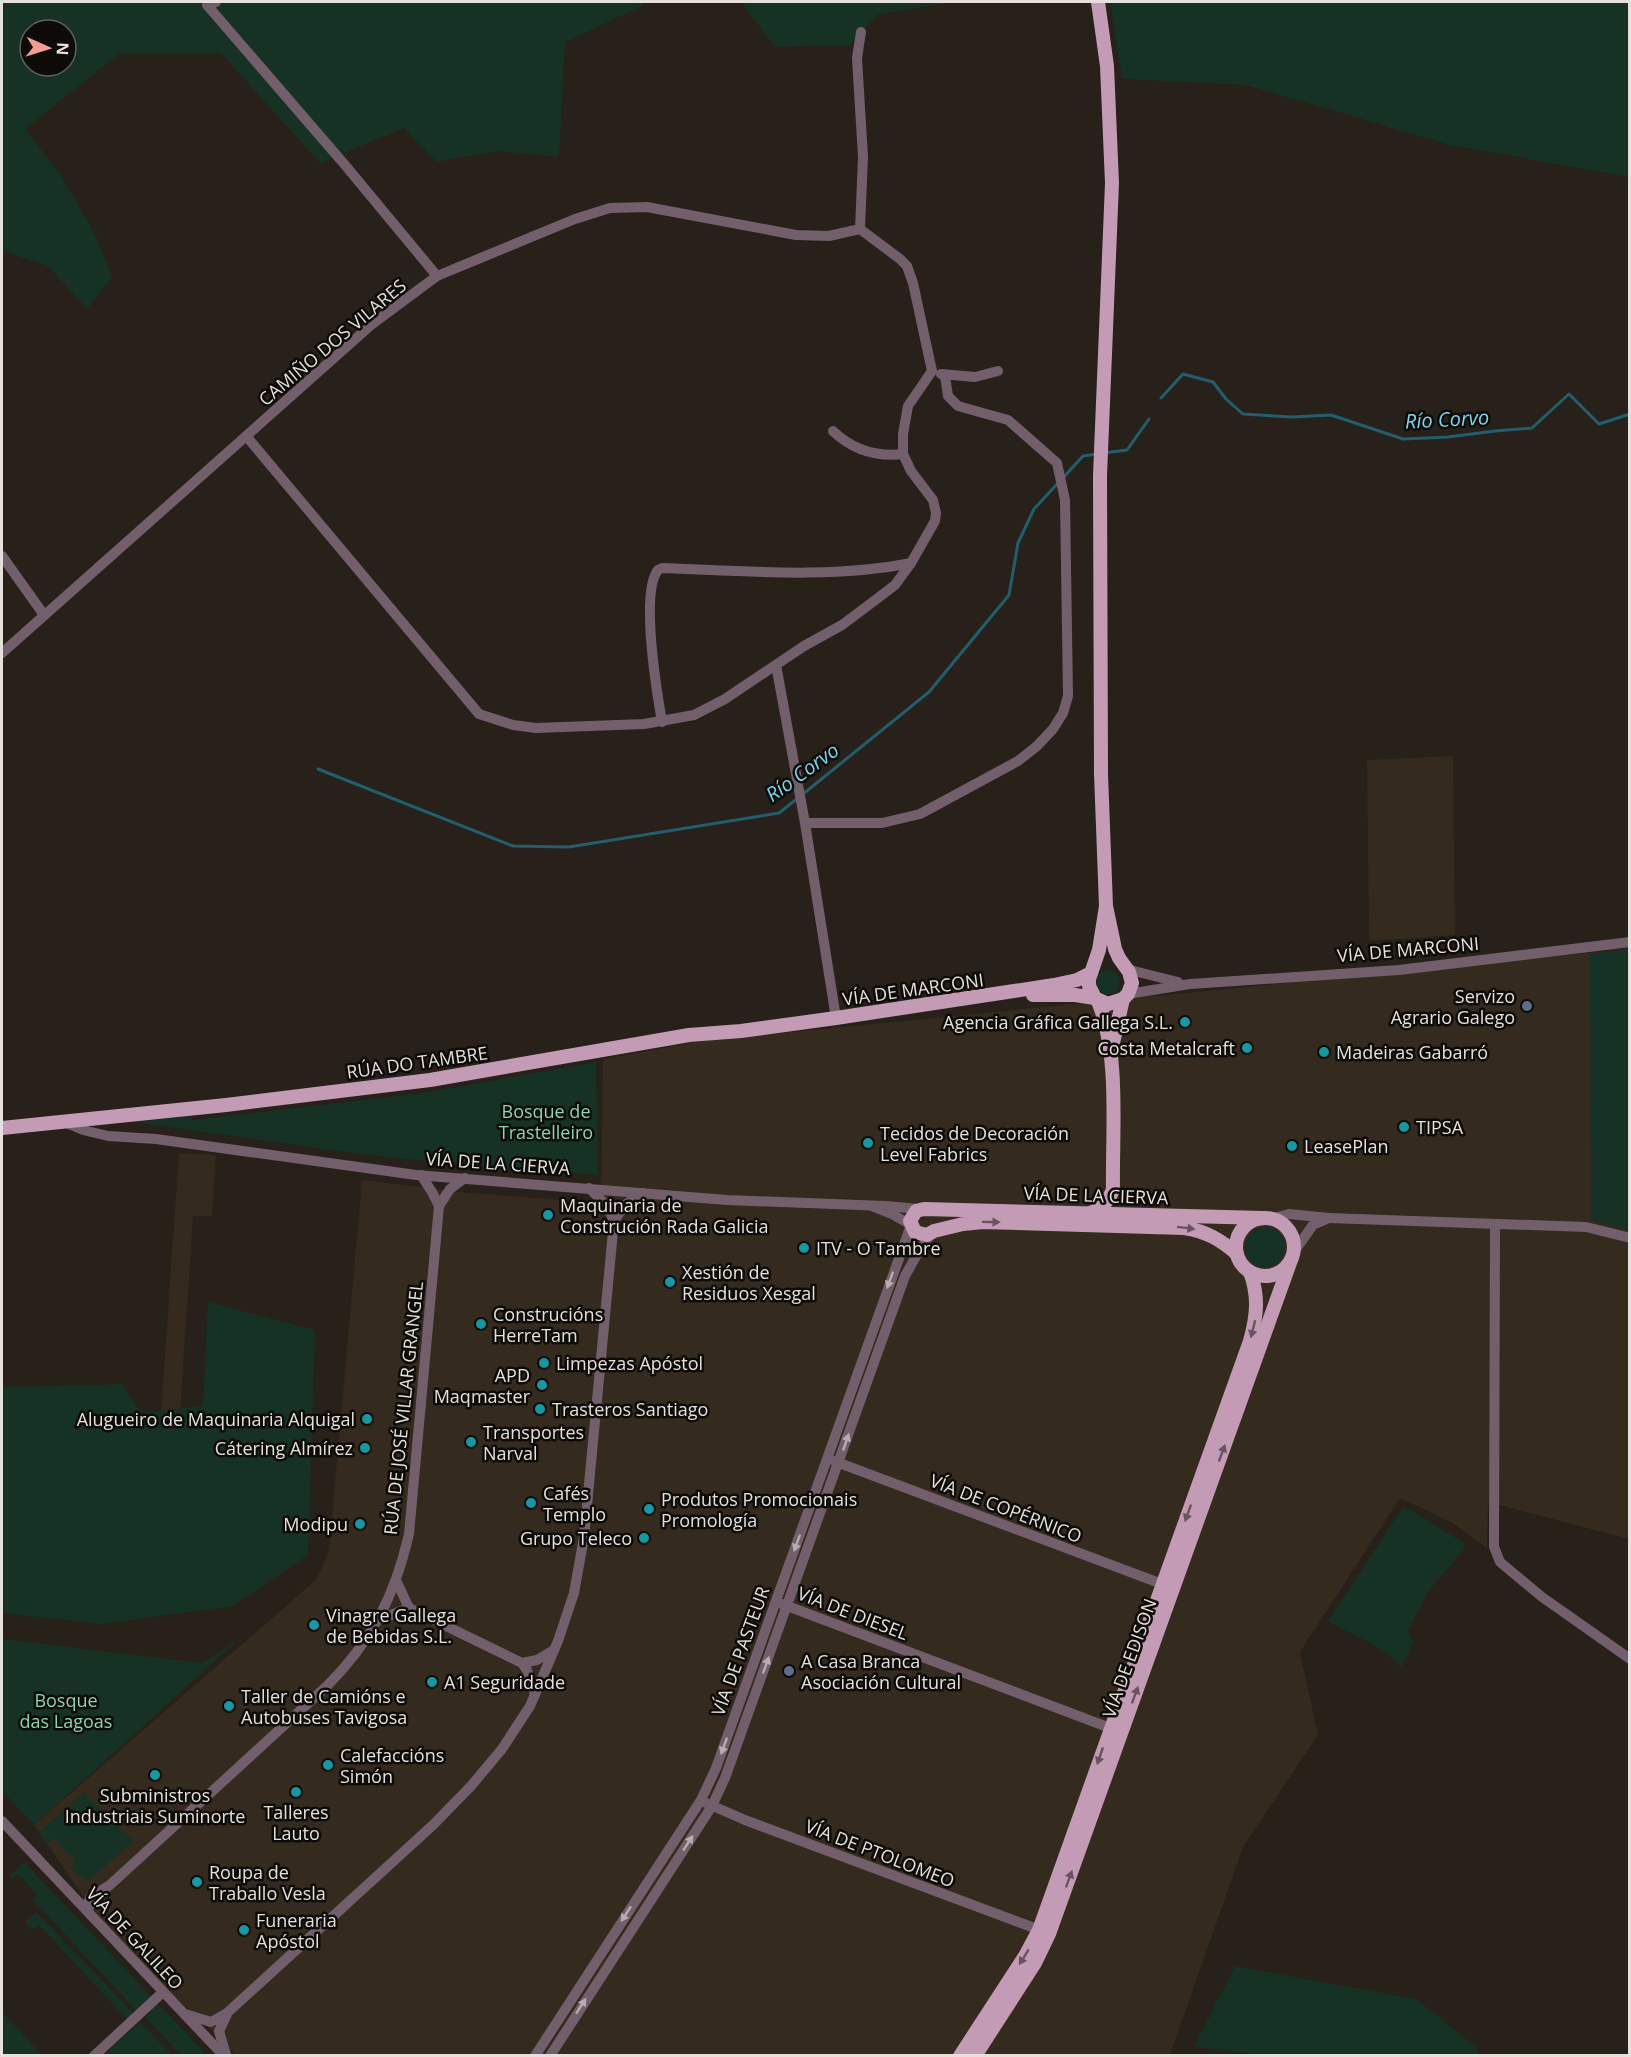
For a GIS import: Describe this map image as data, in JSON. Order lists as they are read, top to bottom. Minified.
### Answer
{"streets":{"main road":["VÍA DE MARCONI","RÚA DO TAMBRE","VÍA DE LA CIERVA","VÍA DE EDISON"],"street":["CAMIÑO DOS VILARES","RÚA DE JOSÉ VILLAR GRANGEL","VÍA DE COPÉRNICO","VÍA DE DIESEL","VÍA DE PASTEUR","VÍA DE PTOLOMEO","VÍA DE GALILEO"]},"crossings":[["VÍA DE MARCONI","RÚA DO TAMBRE"],["RÚA DO TAMBRE","VÍA DE LA CIERVA"],["VÍA DE LA CIERVA","RÚA DE JOSÉ VILLAR GRANGEL"],["VÍA DE LA CIERVA","VÍA DE PASTEUR"],["VÍA DE LA CIERVA","VÍA DE EDISON"],["RÚA DE JOSÉ VILLAR GRANGEL","VÍA DE GALILEO"],["VÍA DE COPÉRNICO","VÍA DE PASTEUR"],["VÍA DE COPÉRNICO","VÍA DE EDISON"],["VÍA DE DIESEL","VÍA DE PASTEUR"],["VÍA DE DIESEL","VÍA DE EDISON"],["VÍA DE PASTEUR","VÍA DE PTOLOMEO"],["VÍA DE EDISON","VÍA DE PTOLOMEO"]],"water":["Río Corvo"],"parks":["Bosque de Trastelleiro","Bosque das Lagoas"],"places":["Servizo Agrario Galego","Agencia Gráfica Gallega S.L.","Costa Metalcraft","Madeiras Gabarró","TIPSA","Tecidos de Decoración Level Fabrics","LeasePlan","Maquinaria de Construción Rada Galicia","ITV - O Tambre","Xestión de Residuos Xesgal","Construcións HerreTam","Limpezas Apóstol","APD Maqmaster","Trasteros Santiago","Alugueiro de Maquinaria Alquigal","Transportes Narval","Cátering Almírez","Cafés Templo","Produtos Promocionais Promología","Modipu","Grupo Teleco","Vinagre Gallega de Bebidas S.L.","A Casa Branca Asociación Cultural","A1 Seguridade","Taller de Camións e Autobuses Tavigosa","Calefaccións Simón","Subministros Industriais Suminorte","Talleres Lauto","Roupa de Traballo Vesla","Funeraria Apóstol"],"north":"right"}
